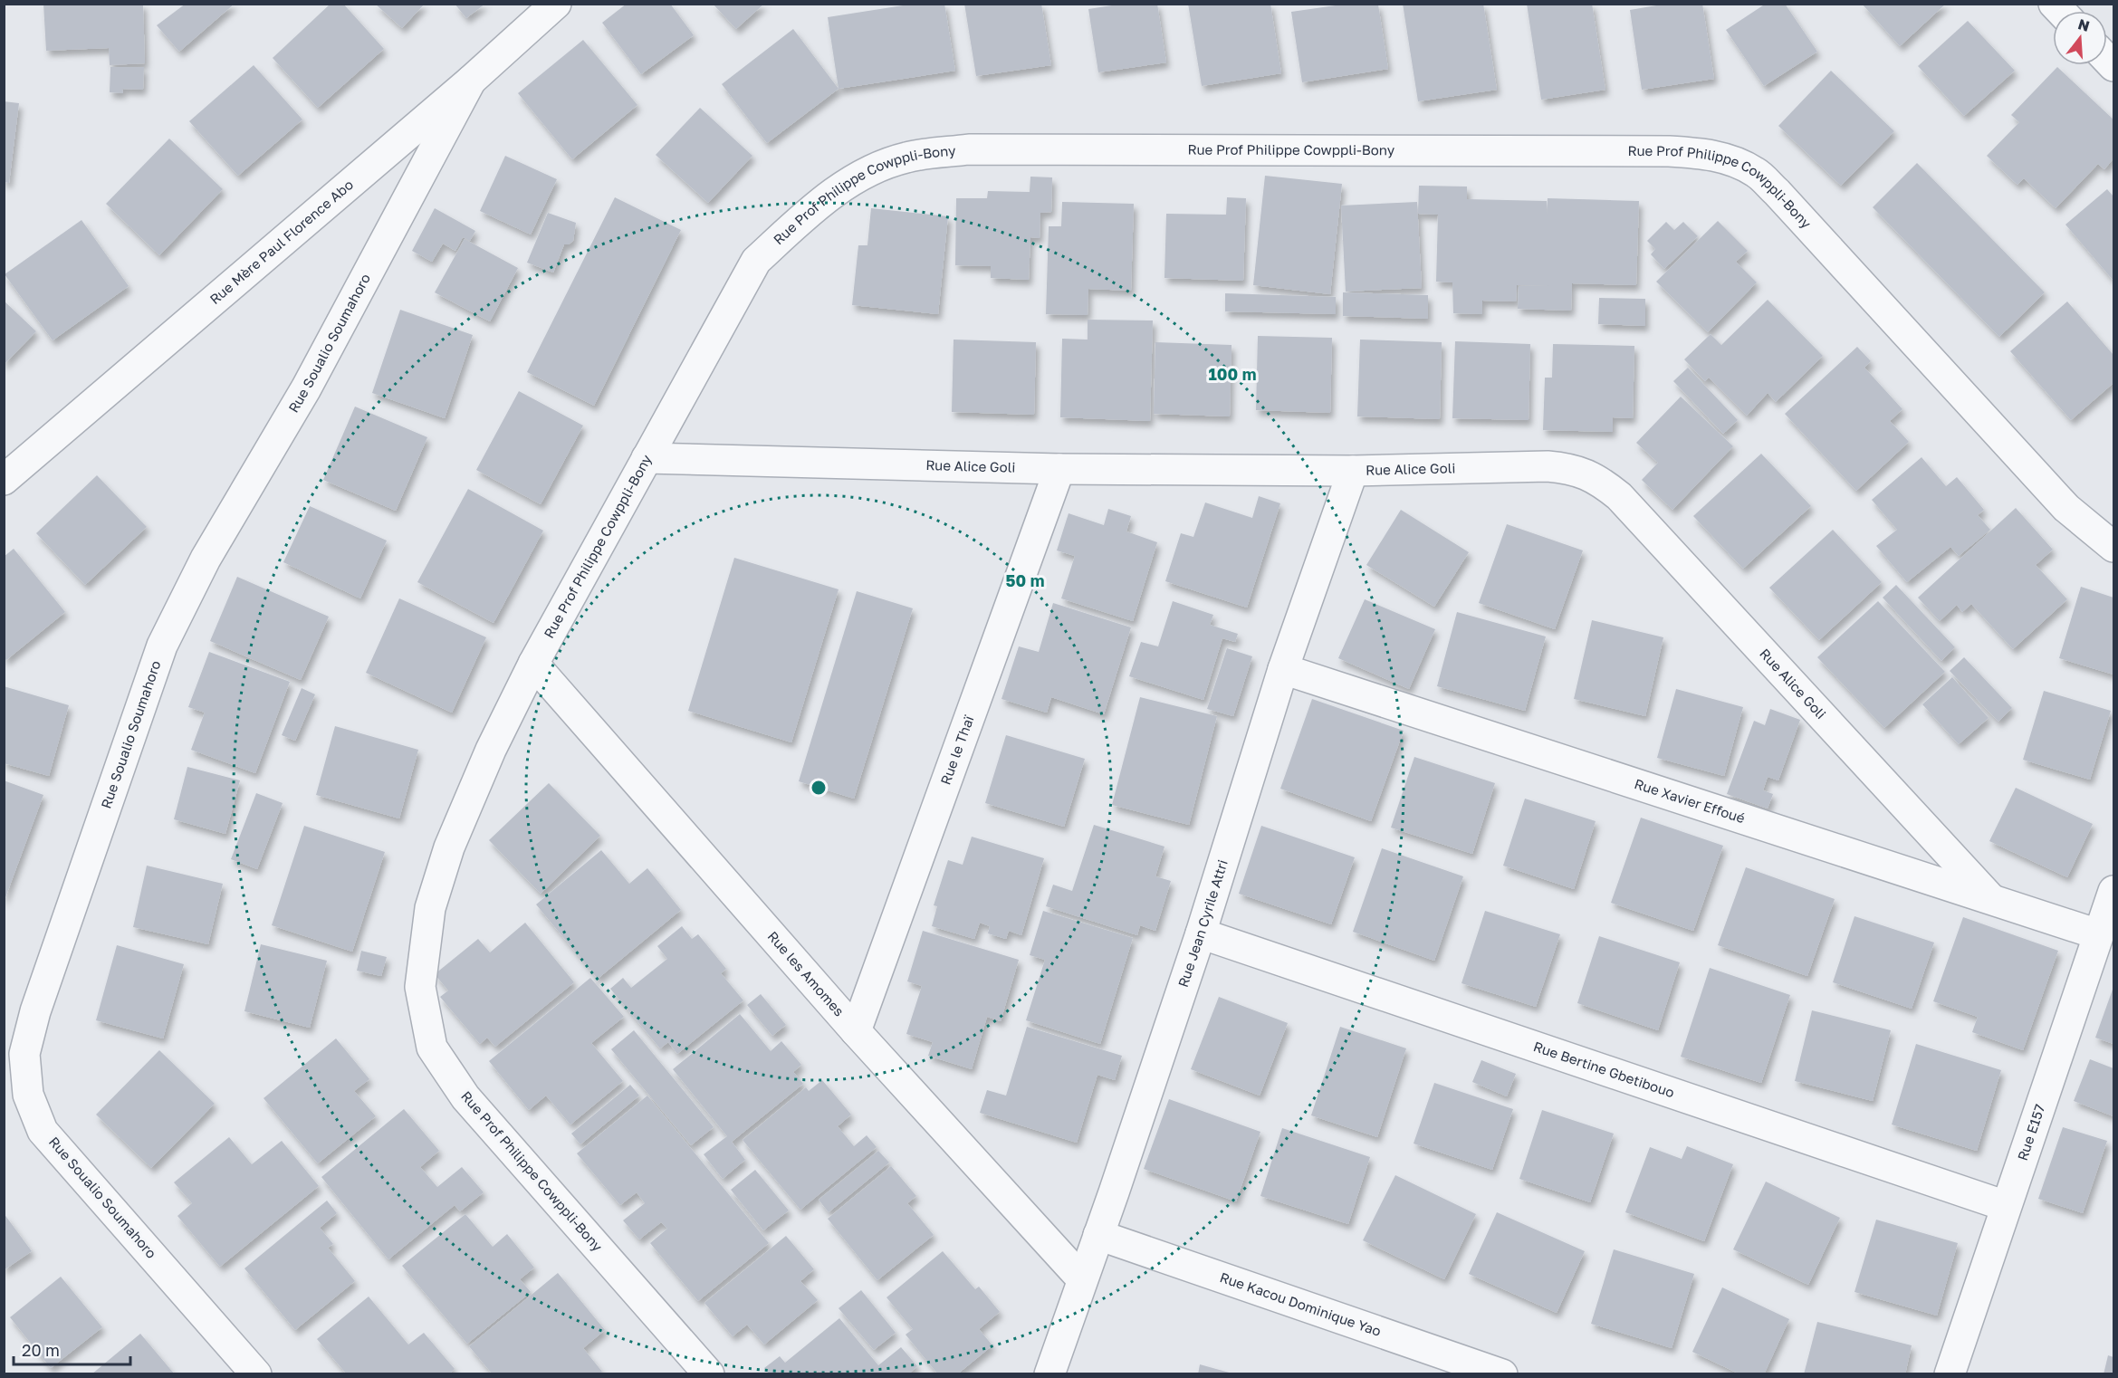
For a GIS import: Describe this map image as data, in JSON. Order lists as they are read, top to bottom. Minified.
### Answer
{"streets":{"street":["Rue Prof Philippe Cowppli-Bony","Rue Mère Paul Florence Abo","Rue Soualio Soumahoro","Rue Alice Goli","Rue le Thaï","Rue Xavier Effoué","Rue Jean Cyrile Attri","Rue les Amomes","Rue Bertine Gbetibouo","Rue E157","Rue Kacou Dominique Yao"]},"crossings":[["Rue Prof Philippe Cowppli-Bony","Rue Alice Goli"],["Rue Prof Philippe Cowppli-Bony","Rue les Amomes"],["Rue Mère Paul Florence Abo","Rue Soualio Soumahoro"],["Rue Alice Goli","Rue le Thaï"],["Rue Alice Goli","Rue Xavier Effoué"],["Rue Alice Goli","Rue Jean Cyrile Attri"],["Rue le Thaï","Rue les Amomes"],["Rue Xavier Effoué","Rue Jean Cyrile Attri"],["Rue Xavier Effoué","Rue E157"],["Rue Jean Cyrile Attri","Rue les Amomes"],["Rue Jean Cyrile Attri","Rue Bertine Gbetibouo"],["Rue Jean Cyrile Attri","Rue Kacou Dominique Yao"],["Rue Bertine Gbetibouo","Rue E157"]],"scale_bar":"20 m","north":"top","rings":["100 m","50 m"]}
